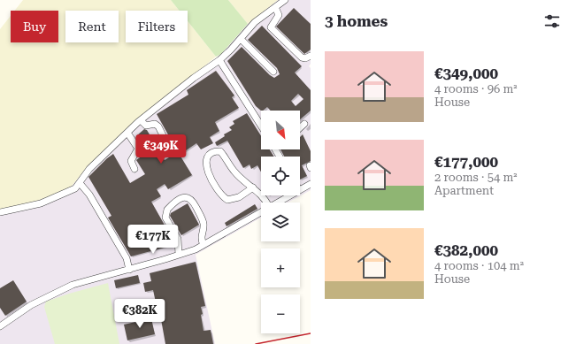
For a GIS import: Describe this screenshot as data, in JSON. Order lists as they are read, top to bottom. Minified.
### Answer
{"north":"bottom right","page":{"heading":"3 homes","chip":["Buy","Rent","Filters"],"list":[{"name":"€349,000","note":"4 rooms · 96 m² · House"},{"name":"€177,000","note":"2 rooms · 54 m² · Apartment"},{"name":"€382,000","note":"4 rooms · 104 m² · House"}],"map_buttons":["+","−"],"price":["€349K","€177K","€382K"]}}
